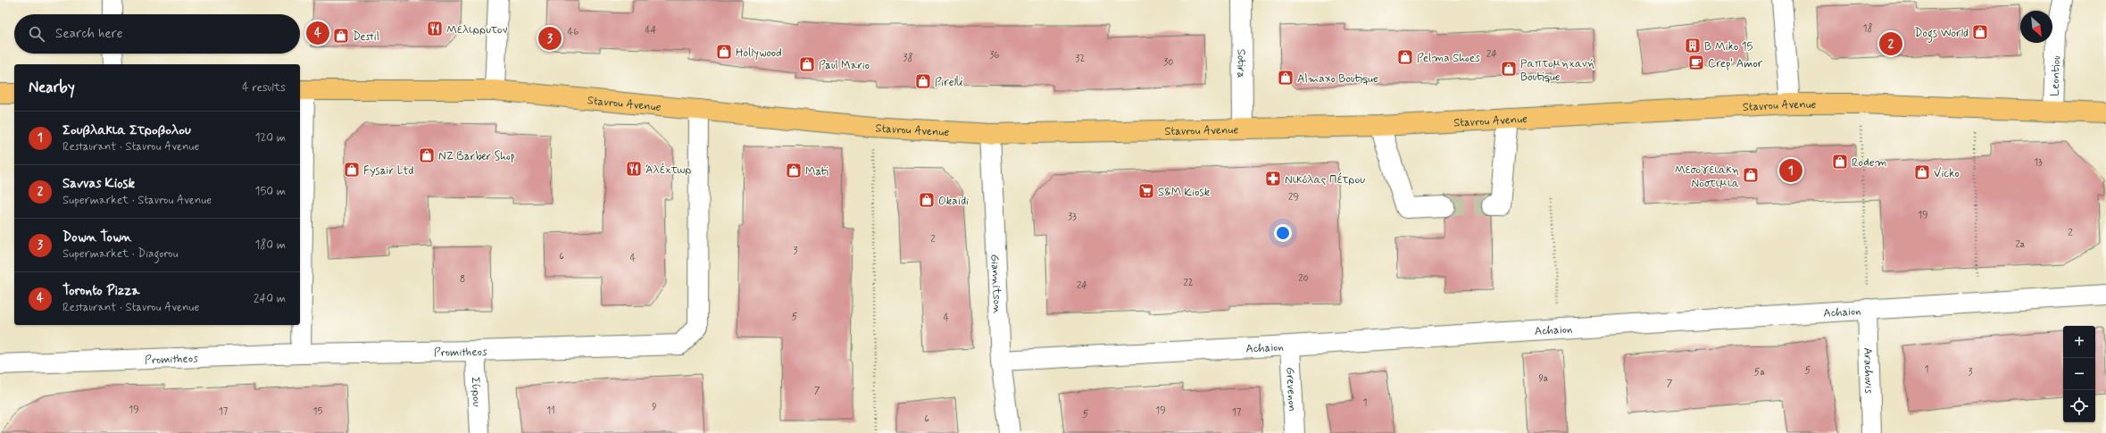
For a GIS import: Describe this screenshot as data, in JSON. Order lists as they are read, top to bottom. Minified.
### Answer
{"streets":{"main road":["Stavrou Avenue"],"street":["Sotira","Leontiou","Giannitson","Achaion","Promitheos","Arachovis","Grevenon","Σύρου"]},"crossings":[["Sotira","Stavrou Avenue"],["Leontiou","Stavrou Avenue"],["Stavrou Avenue","Giannitson"],["Stavrou Avenue","Promitheos"],["Giannitson","Achaion"],["Achaion","Arachovis"],["Achaion","Grevenon"],["Promitheos","Σύρου"]],"places":{"restaurant":["Μελιρρυτον","Άλέχτωρ"],"shop":["Dogs World","Destil","Hollywood","Pelma Shoes","Paul Mario","Ραπτομηχανή Boutique","Almaxo Boutique","Pirelli","NZ Barber Shop","Rodem","Fysair Ltd","Mati","Vicko","Μεσογειακη Νοστιμια","Okaïdi"],"building":["B Miko 15"],"cafe":["Crep' Amor"],"pharmacy":["Νικόλας Πέτρου"],"supermarket":["S&M Kiosk"]},"house_numbers":["18","44","46","24","36","38","32","30","13","29","19","33","2","2","2a","3","6","4","20","8","22","24","5","4","1","5","5a","3","9a","7","7","1","9","19","11","19","17","15","17","5","6"],"north":"bottom right","page":{"search":"Search here","pins":["4","3","2","1"],"heading":["Nearby","4 results"],"list":[{"mark":"1","name":"Σουβλακια Στροβολου","note":"Restaurant · Stavrou Avenue","value":"120 m"},{"mark":"2","name":"Savvas Kiosk","note":"Supermarket · Stavrou Avenue","value":"150 m"},{"mark":"3","name":"Down Town","note":"Supermarket · Diagorou","value":"180 m"},{"mark":"4","name":"Toronto Pizza","note":"Restaurant · Stavrou Avenue","value":"240 m"}],"map_buttons":["+","−"]}}
